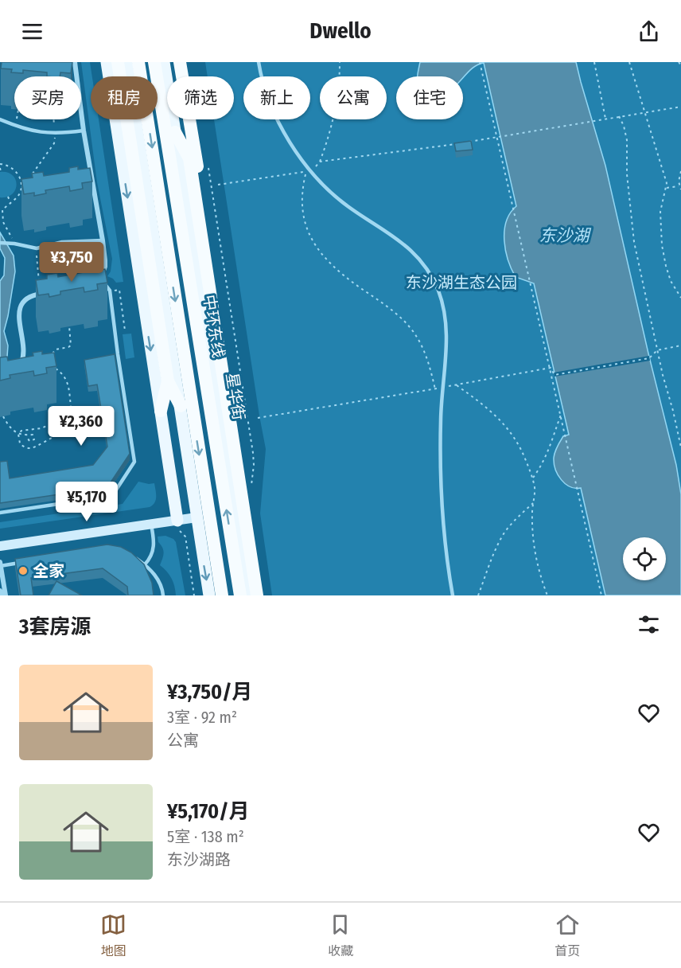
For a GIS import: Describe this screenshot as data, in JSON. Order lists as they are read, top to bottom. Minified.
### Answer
{"streets":{"highway":["中环东线"],"main road":["星华街"]},"water":["东沙湖"],"parks":["东沙湖生态公园"],"places":["全家"],"page":{"header":"Dwello","chip":["买房","租房","筛选","新上","公寓","住宅"],"price":["¥3,750","¥2,360","¥5,170"],"heading":"3套房源","list":[{"name":"¥3,750/月","note":"3室 · 92 m² · 公寓"},{"name":"¥5,170/月","note":"5室 · 138 m² · 东沙湖路"}],"tabs":["地图","收藏","首页"]}}
